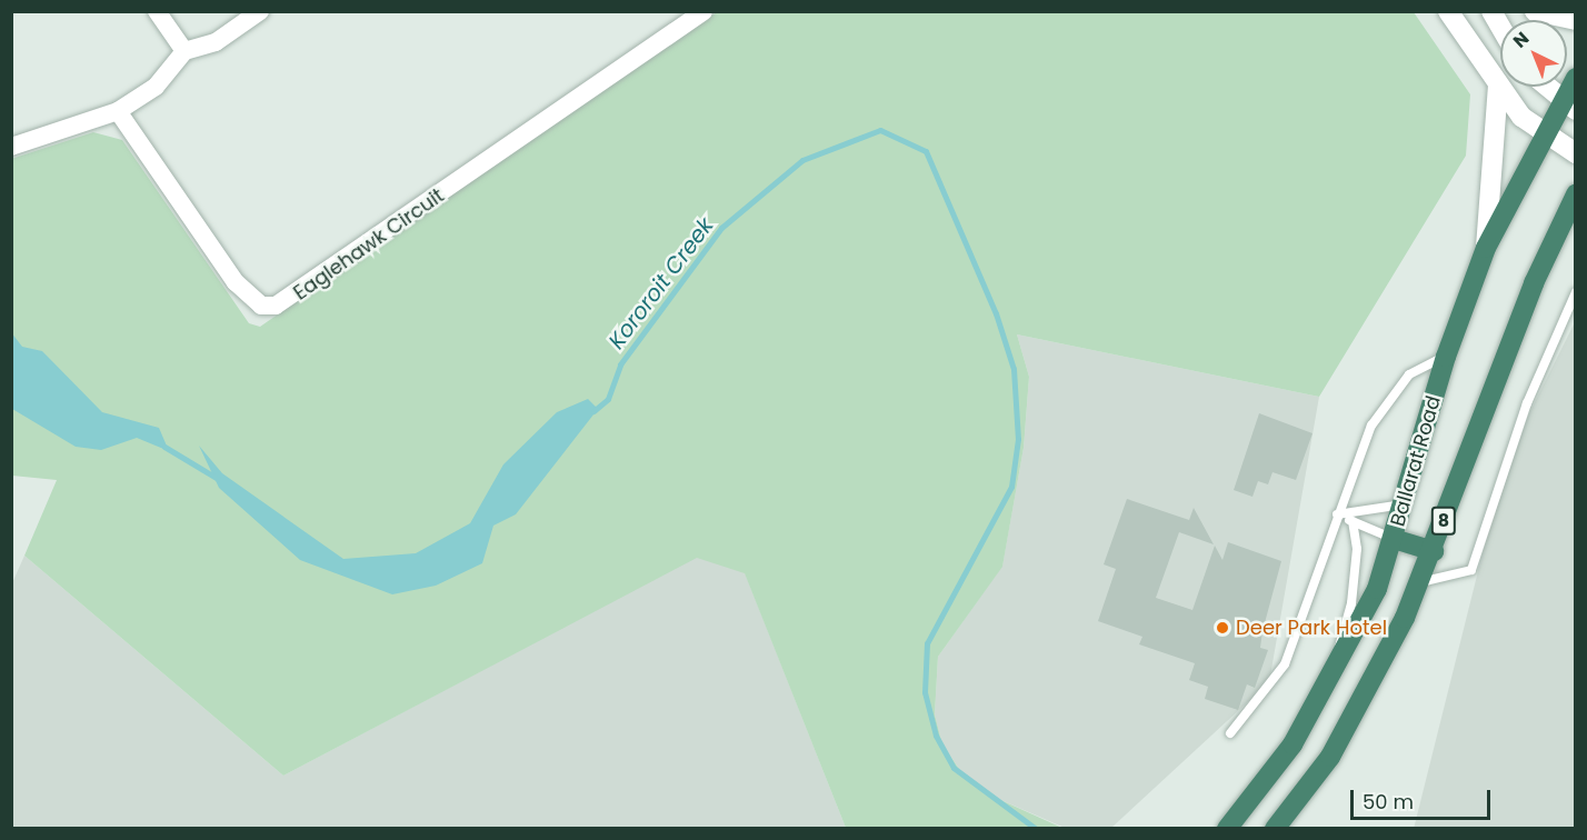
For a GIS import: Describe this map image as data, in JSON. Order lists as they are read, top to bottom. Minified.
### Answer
{"streets":{"highway":["Ballarat Road","8"],"street":["Eaglehawk Circuit"]},"water":["Kororoit Creek"],"places":["Deer Park Hotel"],"scale_bar":"50 m","north":"top left"}
